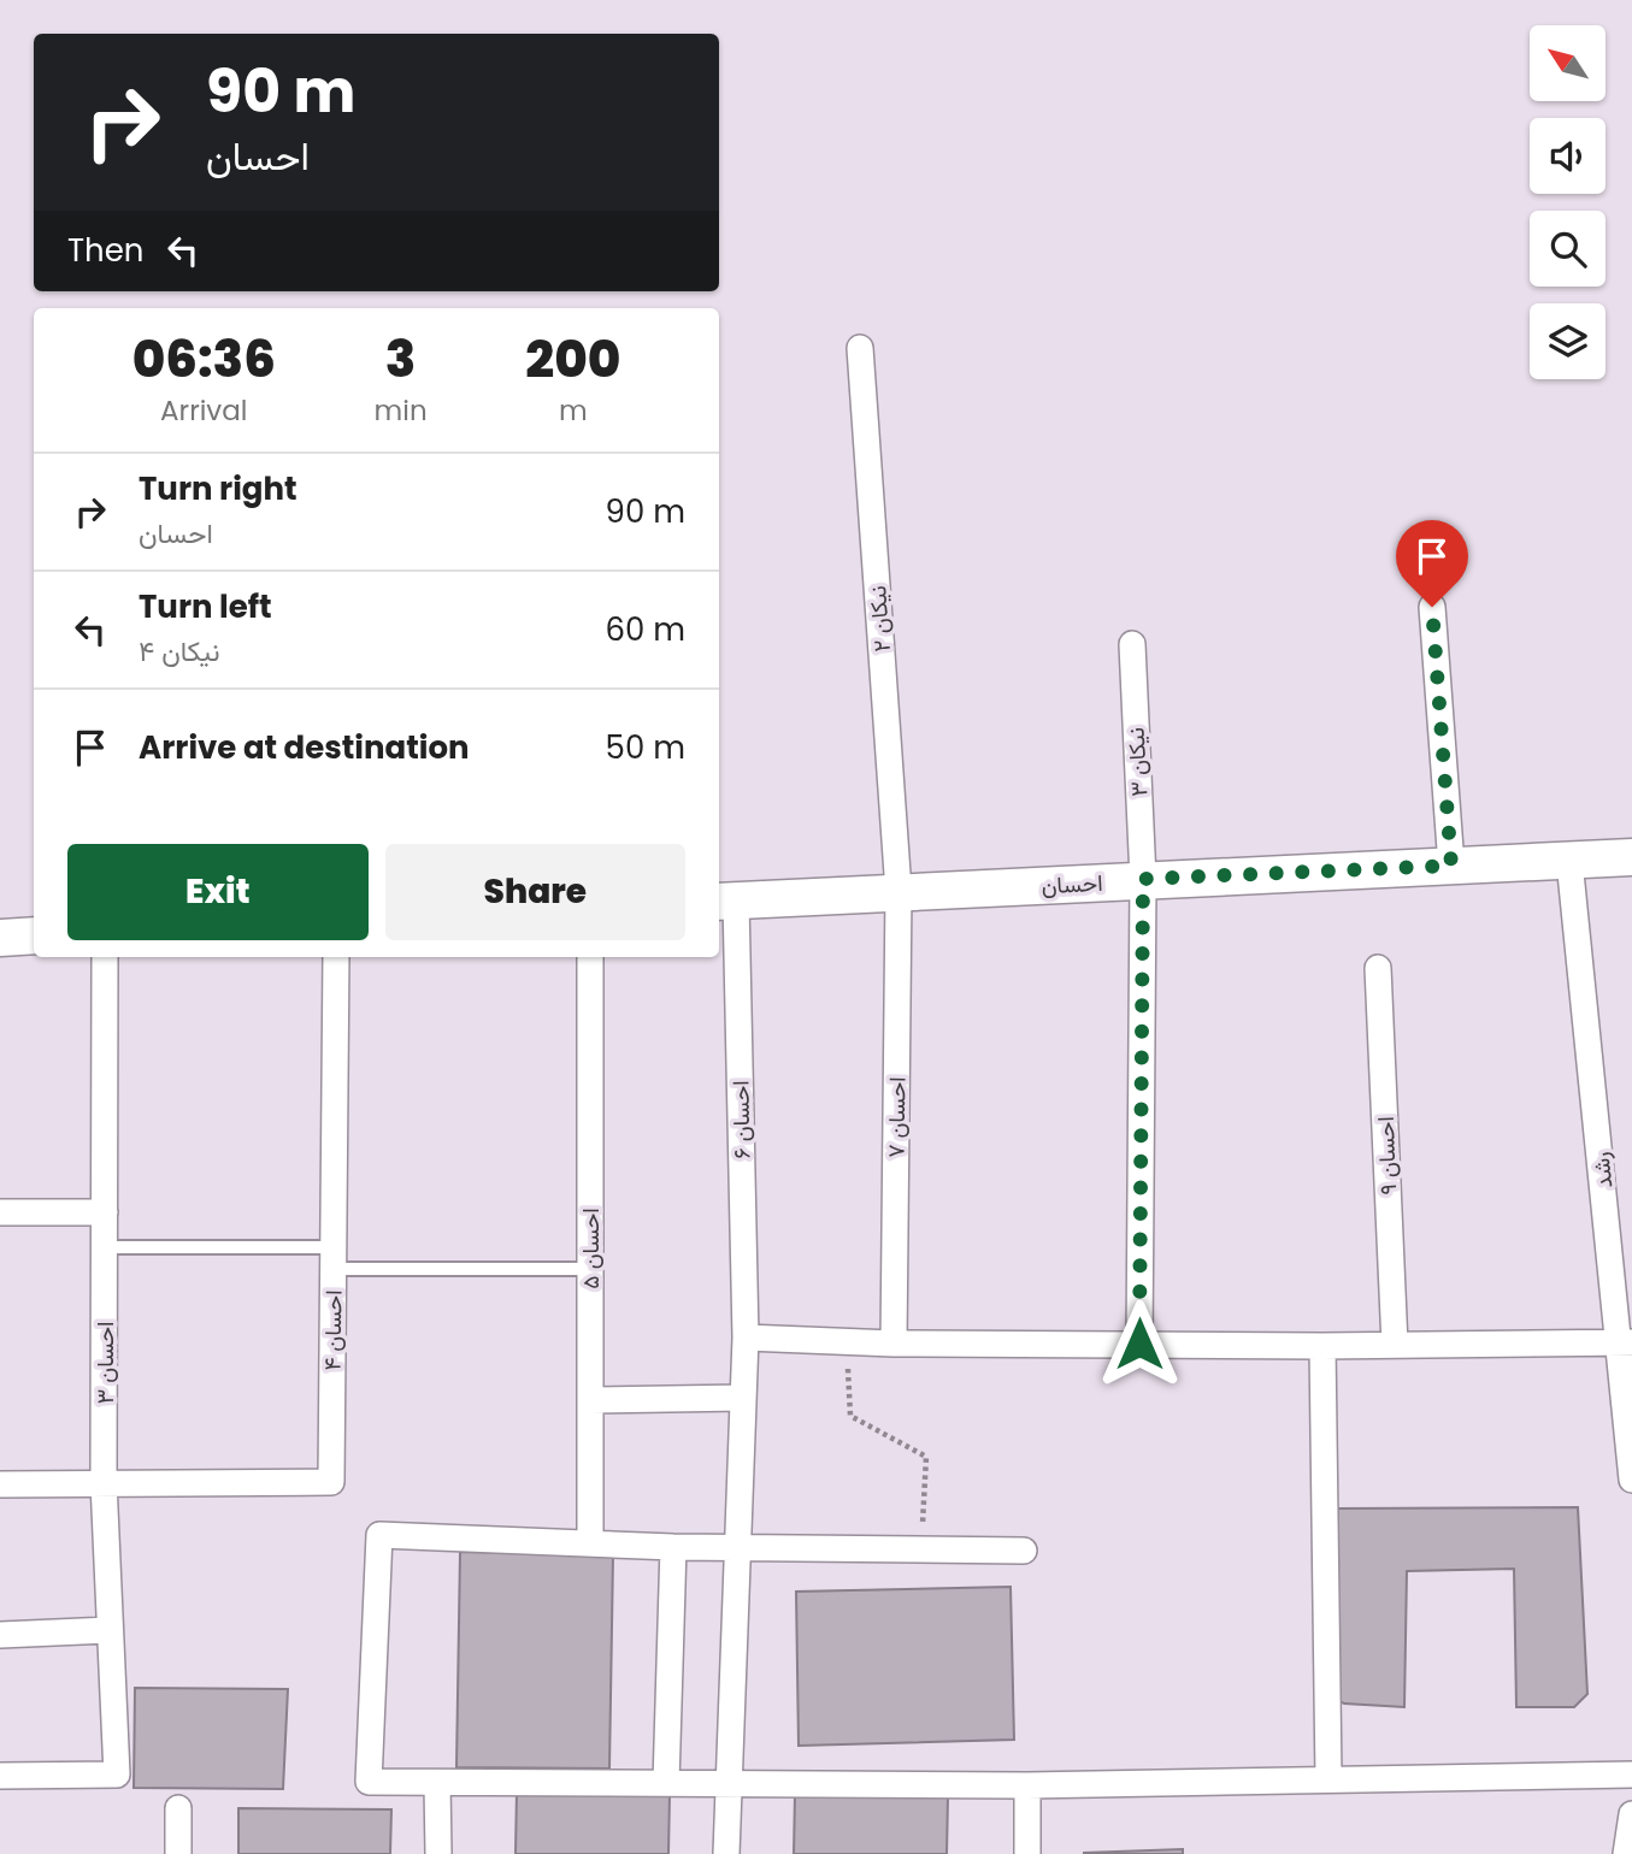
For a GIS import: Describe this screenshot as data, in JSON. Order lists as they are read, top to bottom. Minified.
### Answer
{"streets":{"street":["نیکان ۲","نیکان ۳","احسان","احسان ۷","احسان ۶","احسان ۹","رشد","احسان ۵","احسان ۴","احسان ۳"]},"crossings":[["نیکان ۲","احسان"],["نیکان ۲","احسان ۷"],["نیکان ۳","احسان"],["احسان","احسان ۷"],["احسان","احسان ۶"],["احسان","رشد"],["احسان ۴","احسان ۳"]],"north":"top left","page":{"turn":["90 m","احسان"],"then":"Then","eta":["06:36","Arrival","3","min","200","m"],"list":[{"name":"Turn right","note":"احسان","value":"90 m"},{"name":"Turn left","note":"نیکان ۴","value":"60 m"},{"name":"Arrive at destination","value":"50 m"}],"buttons":["Exit","Share"]}}
